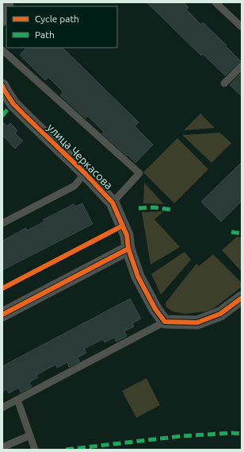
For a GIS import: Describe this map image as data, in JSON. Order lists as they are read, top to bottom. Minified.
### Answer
{"streets":{"street":["улица Черкасова"]},"legend":["Cycle path","Path"]}
